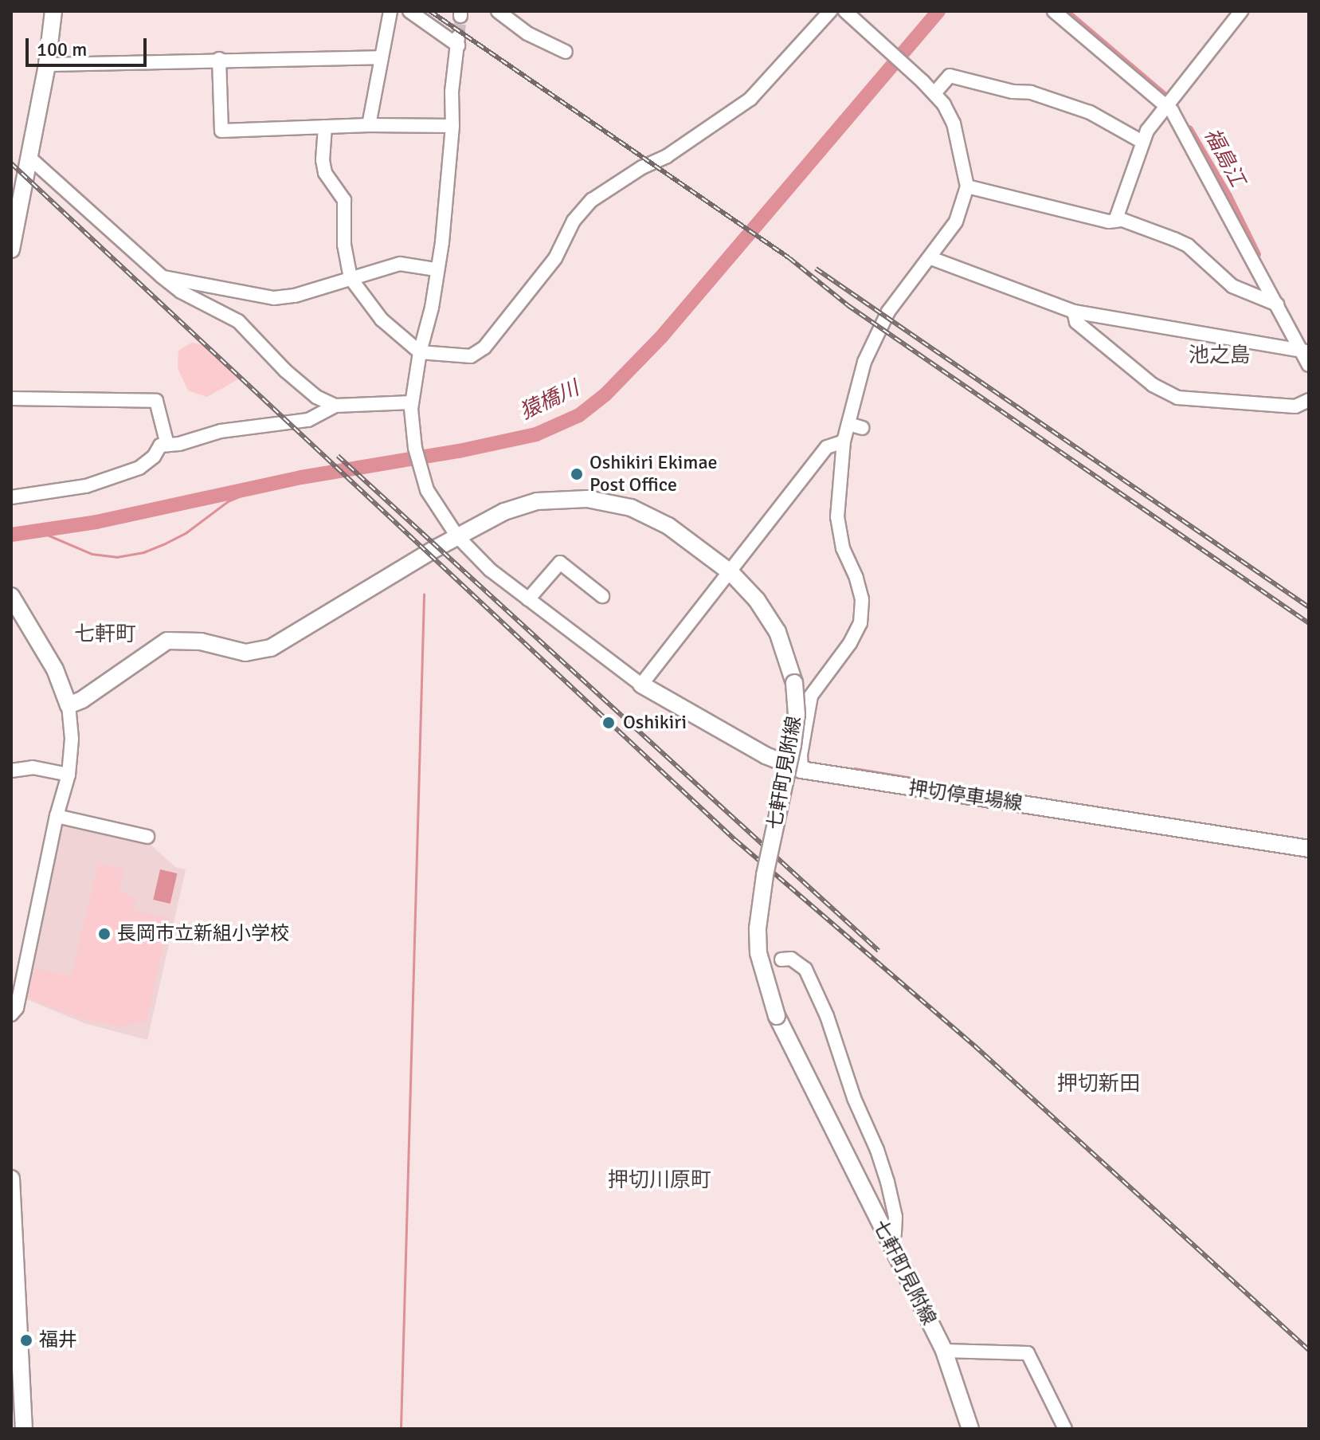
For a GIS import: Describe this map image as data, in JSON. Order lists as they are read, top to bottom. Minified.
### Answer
{"streets":{"main road":["七軒町見附線","押切停車場線"]},"districts":["池之島","七軒町","押切新田","押切川原町"],"water":["福島江","猿橋川"],"places":["Oshikiri Ekimae Post Office","Oshikiri","長岡市立新組小学校","福井"],"scale_bar":"100 m"}
